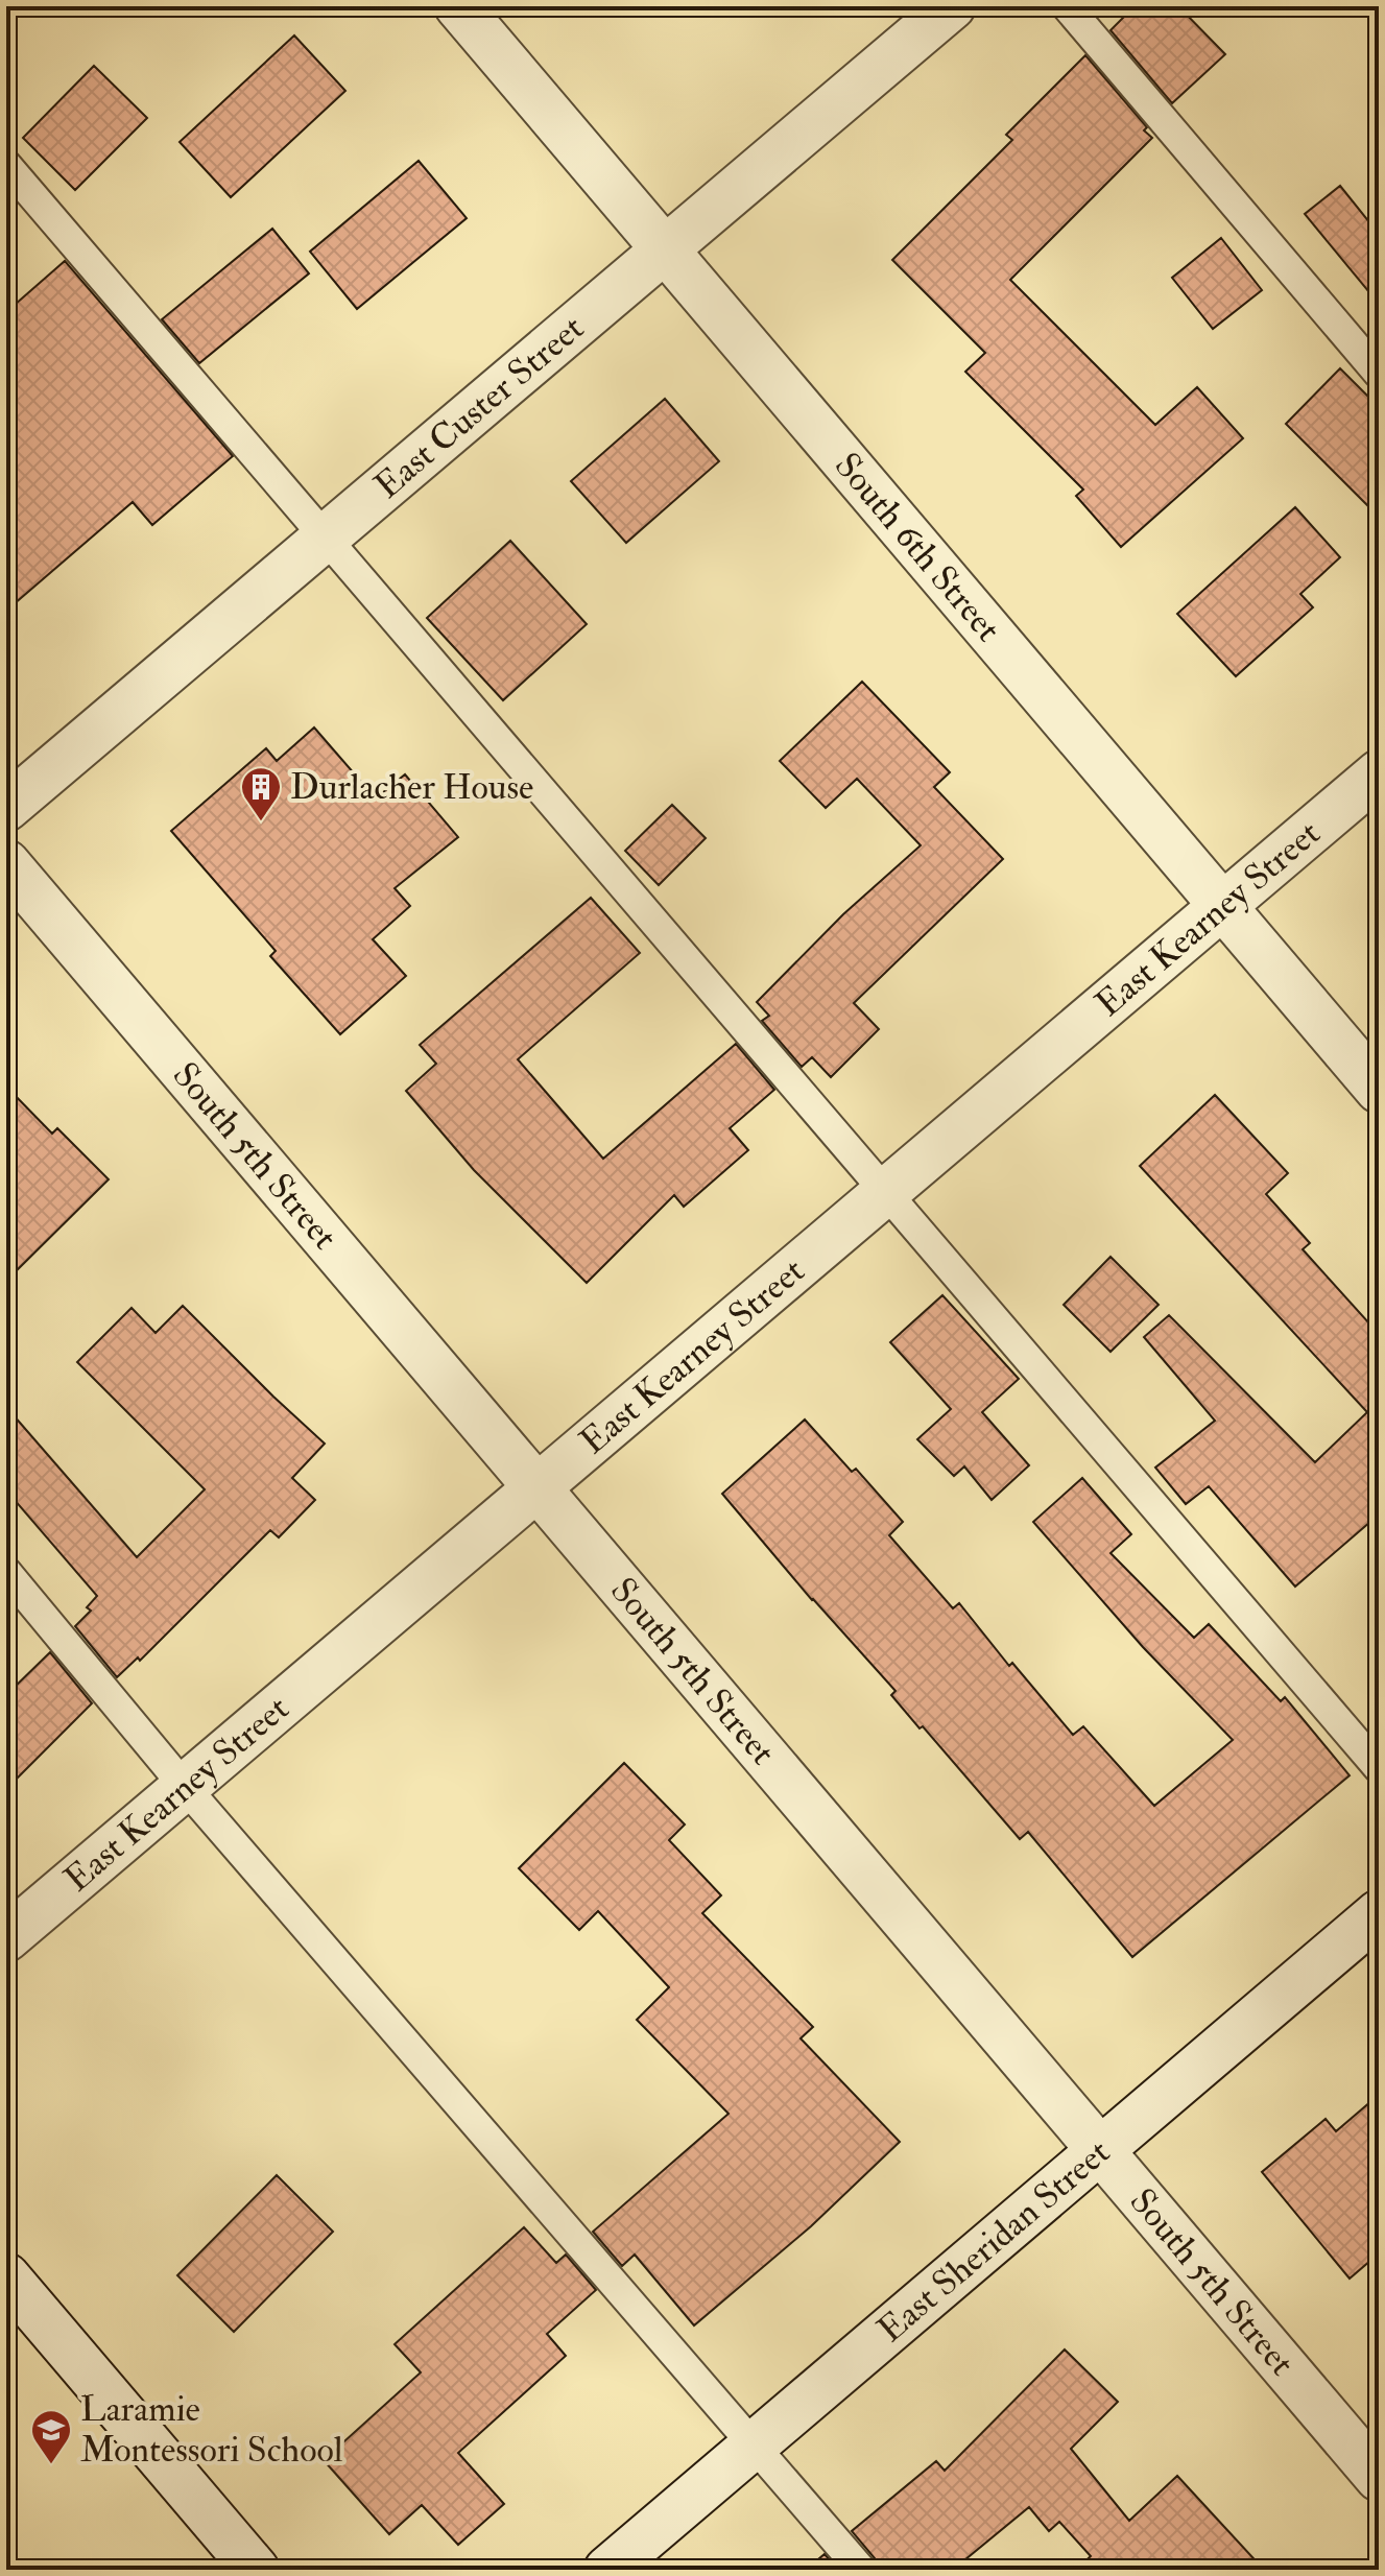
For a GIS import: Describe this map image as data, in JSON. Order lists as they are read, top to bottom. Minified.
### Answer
{"streets":{"street":["East Custer Street","South 6th Street","East Kearney Street","South 5th Street","East Sheridan Street"]},"crossings":[["East Custer Street","South 6th Street"],["South 6th Street","East Kearney Street"],["East Kearney Street","South 5th Street"],["South 5th Street","East Sheridan Street"]],"places":{"building":["Durlacher House"],"school or university":["Laramie Montessori School"]}}
